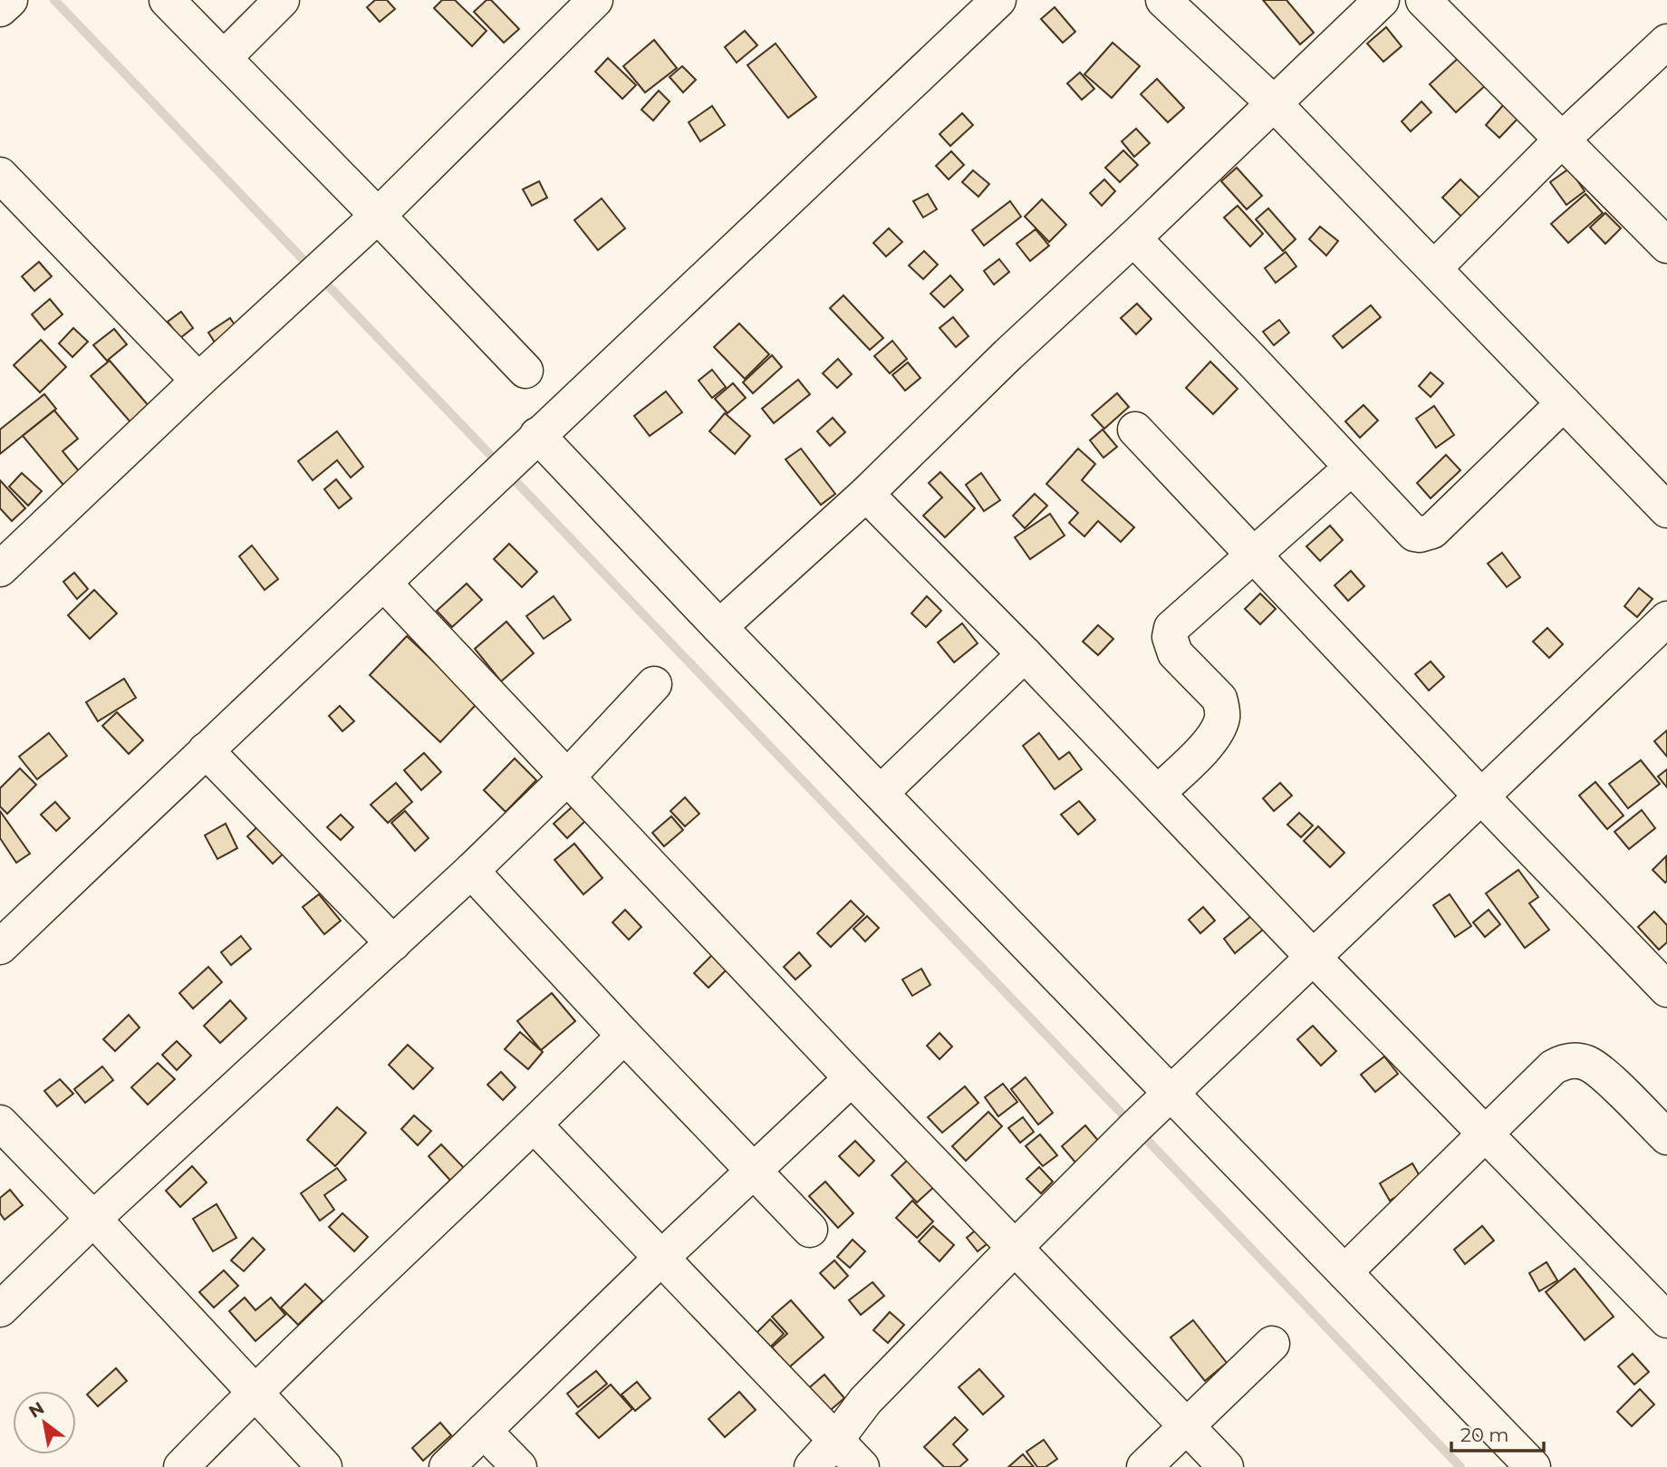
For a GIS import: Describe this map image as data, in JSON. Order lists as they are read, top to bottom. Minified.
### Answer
{"scale_bar":"20 m","north":"top left"}
